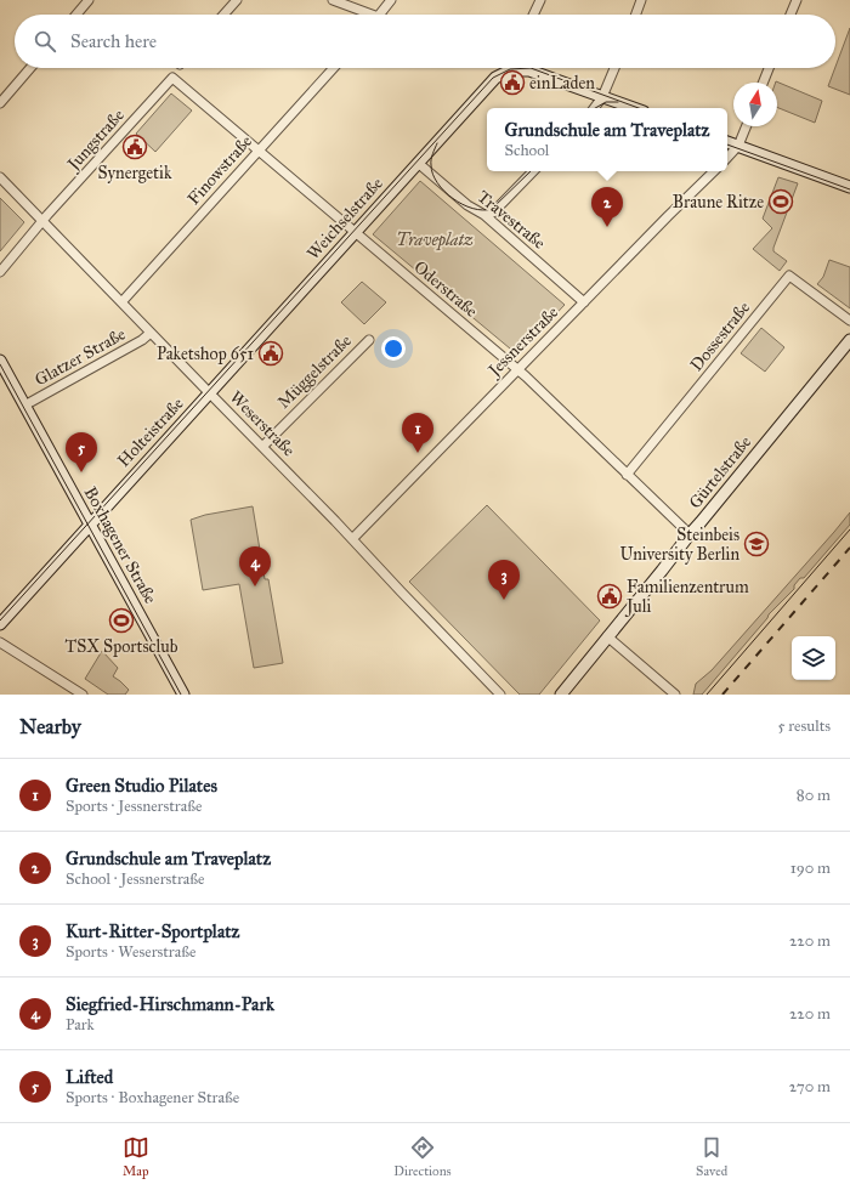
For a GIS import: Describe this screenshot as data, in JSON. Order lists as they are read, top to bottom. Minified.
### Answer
{"streets":{"street":["Jungstraße","Finowstraße","Weichselstraße","Travestraße","Oderstraße","Dossestraße","Jessnerstraße","Glatzer Straße","Müggelstraße","Weserstraße","Holteistraße","Gürtelstraße","Boxhagener Straße"]},"crossings":[["Jungstraße","Oderstraße"],["Jungstraße","Weserstraße"],["Finowstraße","Oderstraße"],["Finowstraße","Weserstraße"],["Weichselstraße","Travestraße"],["Weichselstraße","Oderstraße"],["Weichselstraße","Weserstraße"],["Weichselstraße","Holteistraße"],["Travestraße","Jessnerstraße"],["Oderstraße","Dossestraße"],["Oderstraße","Jessnerstraße"],["Oderstraße","Gürtelstraße"],["Jessnerstraße","Weserstraße"],["Glatzer Straße","Weserstraße"],["Glatzer Straße","Boxhagener Straße"],["Müggelstraße","Weserstraße"],["Weserstraße","Holteistraße"],["Holteistraße","Boxhagener Straße"]],"parks":["Traveplatz"],"places":{"public building":["einLaden","Synergetik","Paketshop 651","Familienzentrum Juli"],"sports":["Braune Ritze","TSX Sportsclub"],"school or university":["Steinbeis University Berlin"]},"north":"top","page":{"search":"Search here","popup":["Grundschule am Traveplatz","School"],"pins":["2","1","5","4","3"],"heading":["Nearby","5 results"],"list":[{"mark":"1","name":"Green Studio Pilates","note":"Sports · Jessnerstraße","value":"80 m"},{"mark":"2","name":"Grundschule am Traveplatz","note":"School · Jessnerstraße","value":"190 m"},{"mark":"3","name":"Kurt-Ritter-Sportplatz","note":"Sports · Weserstraße","value":"220 m"},{"mark":"4","name":"Siegfried-Hirschmann-Park","note":"Park","value":"220 m"},{"mark":"5","name":"Lifted","note":"Sports · Boxhagener Straße","value":"270 m"}],"nav":["Map","Directions","Saved"]}}
